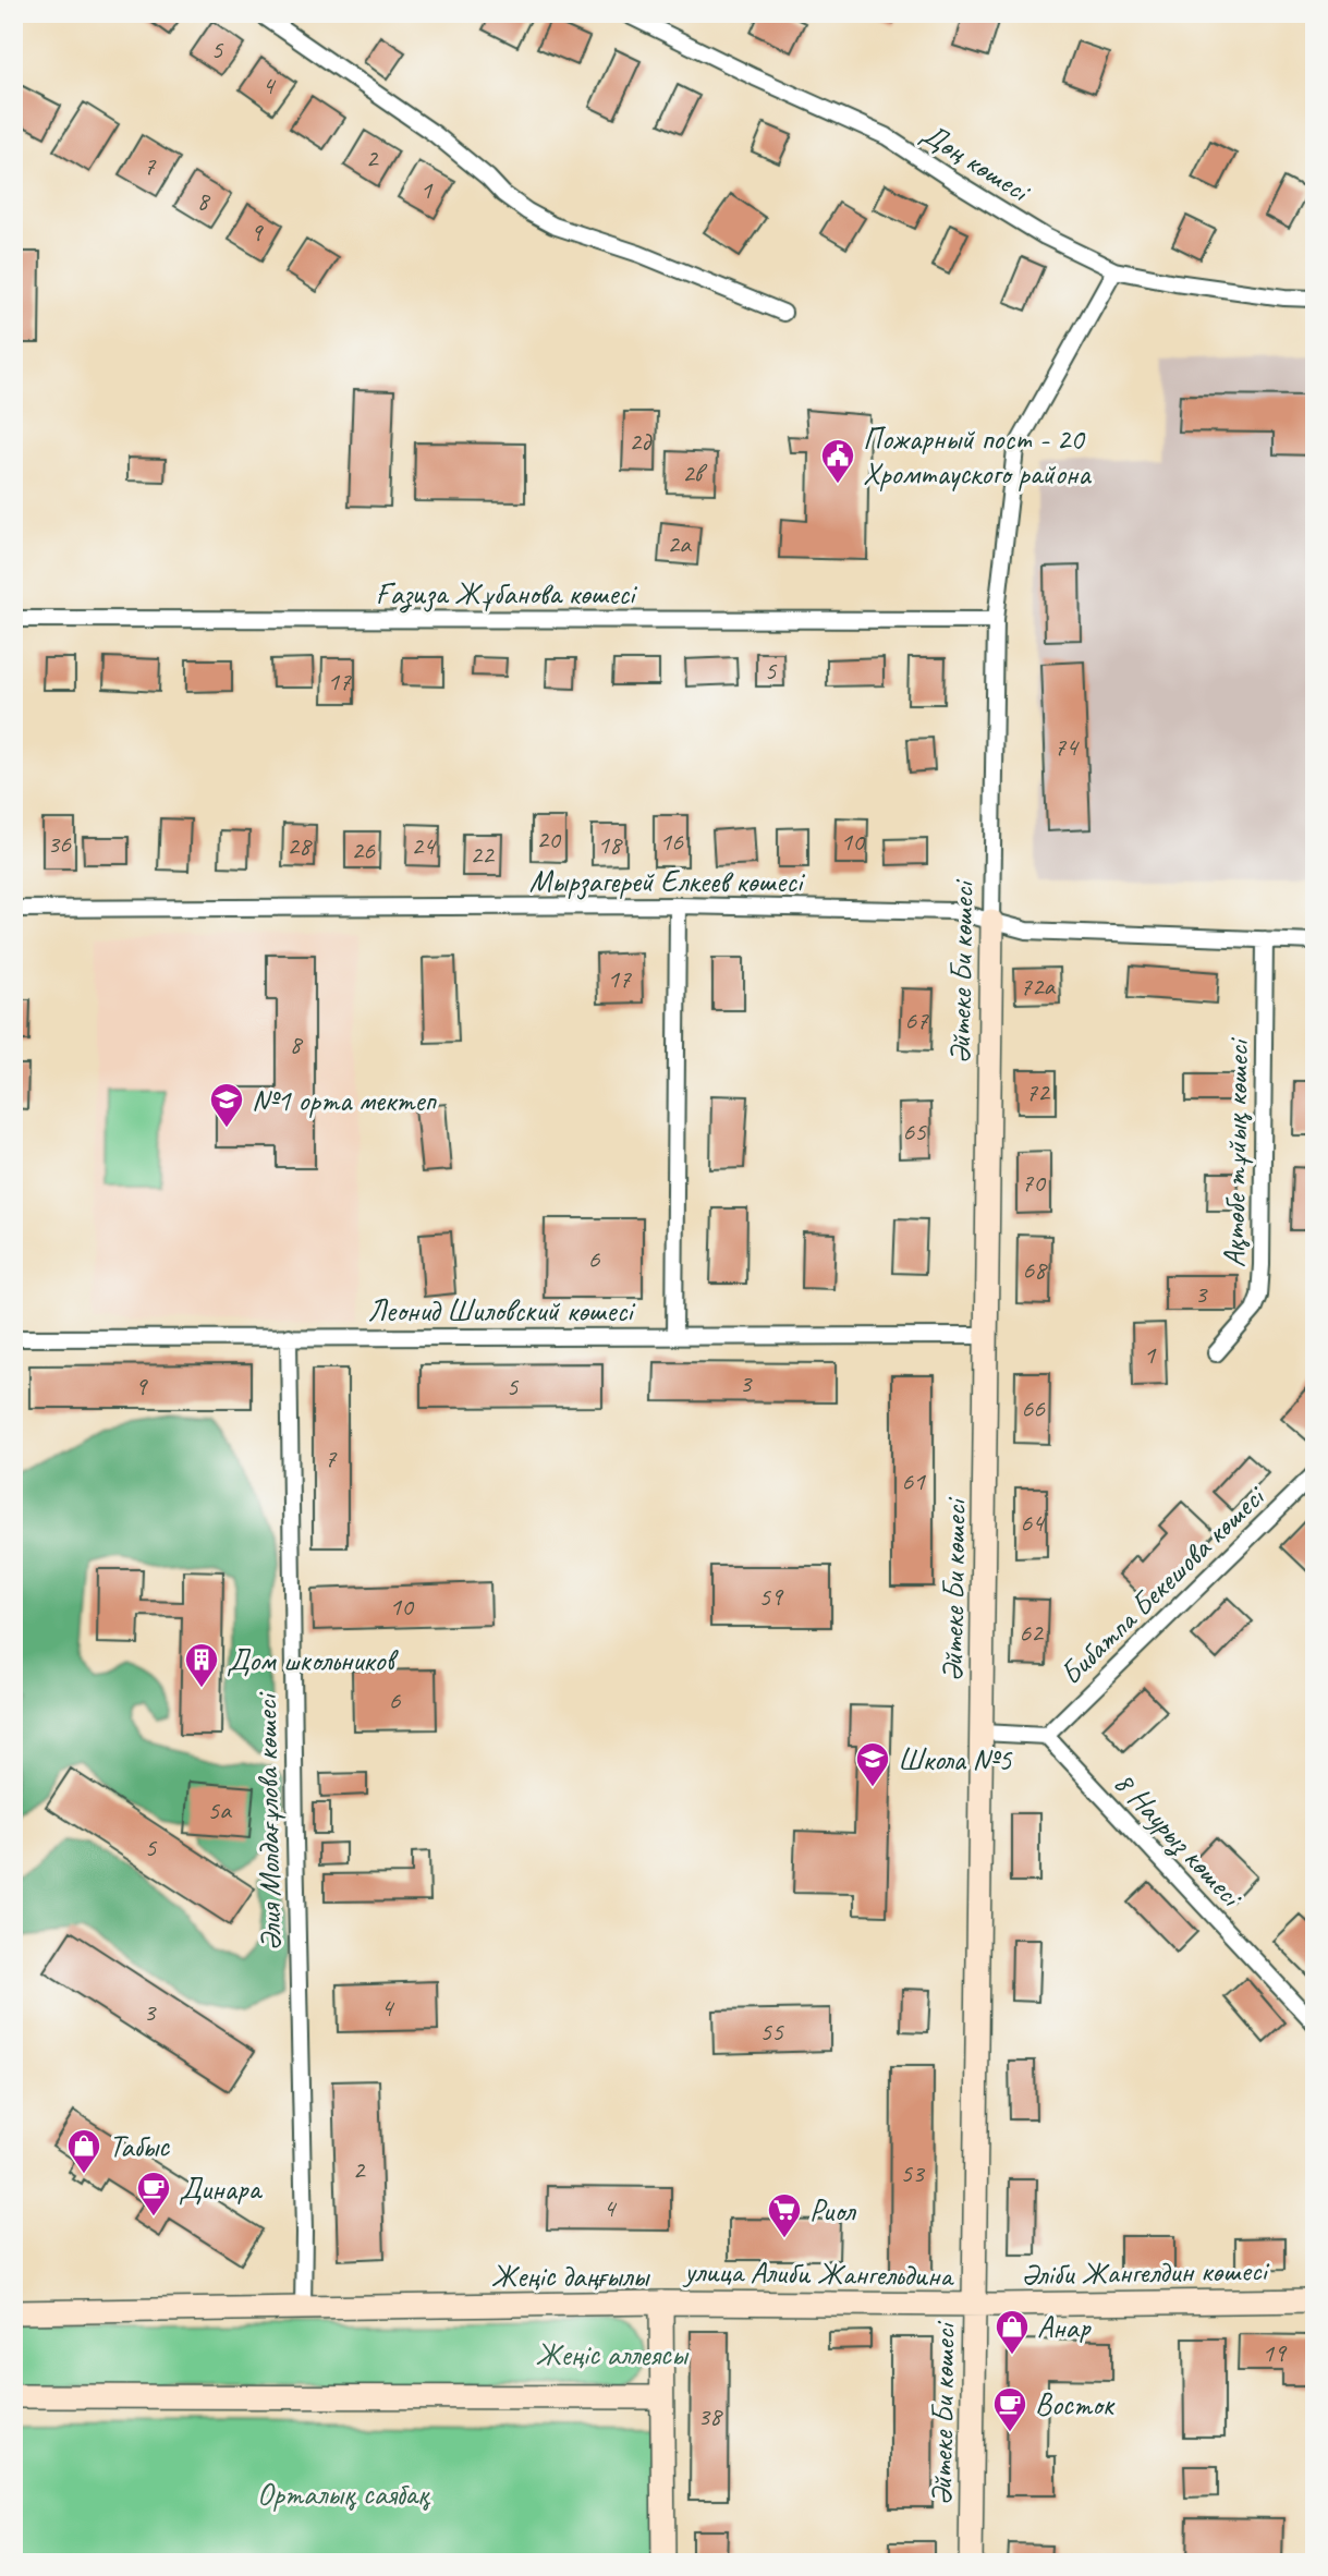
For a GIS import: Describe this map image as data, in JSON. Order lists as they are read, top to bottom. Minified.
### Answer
{"streets":{"main road":["Әйтеке Би көшесі","Әліби Жангелдин көшесі","улица Алиби Жангельдина","Жеңіс даңғылы"],"street":["Дөң көшесі","Ғазиза Жұбанова көшесі","Мырзагерей Елкеев көшесі","Ақтөбе тұйық көшесі","Леонид Шиловский көшесі","Бибатпа Бекешова көшесі","Әлия Молдағұлова көшесі","8 Наурыз көшесі"]},"crossings":[["Дөң көшесі","Әйтеке Би көшесі"],["Ғазиза Жұбанова көшесі","Әйтеке Би көшесі"],["Мырзагерей Елкеев көшесі","Әйтеке Би көшесі"],["Мырзагерей Елкеев көшесі","Ақтөбе тұйық көшесі"],["Әйтеке Би көшесі","Леонид Шиловский көшесі"],["Әйтеке Би көшесі","Әліби Жангелдин көшесі"],["Әйтеке Би көшесі","улица Алиби Жангельдина"],["Леонид Шиловский көшесі","Әлия Молдағұлова көшесі"],["Бибатпа Бекешова көшесі","8 Наурыз көшесі"],["Әлия Молдағұлова көшесі","Жеңіс даңғылы"],["Әліби Жангелдин көшесі","улица Алиби Жангельдина"],["улица Алиби Жангельдина","Жеңіс даңғылы"]],"parks":["Жеңіс аллеясы","Орталық саябақ"],"places":{"public building":["Пожарный пост - 20 Хромтауского района"],"school or university":["№1 орта мектеп","Школа №5"],"building":["Дом школьников"],"shop":["Табыс","Анар"],"cafe":["Динара","Восток"],"supermarket":["Риол"]},"house_numbers":["5","4","2","7","1","8","9","2д","2в","2а","5","17","74","20","16","10","36","18","28","24","26","22","17","72а","67","8","72","65","70","6","68","3","1","3","9","5","66","7","61","64","59","10","62","6","5а","5","4","3","55","2","53","4","19","38"]}
